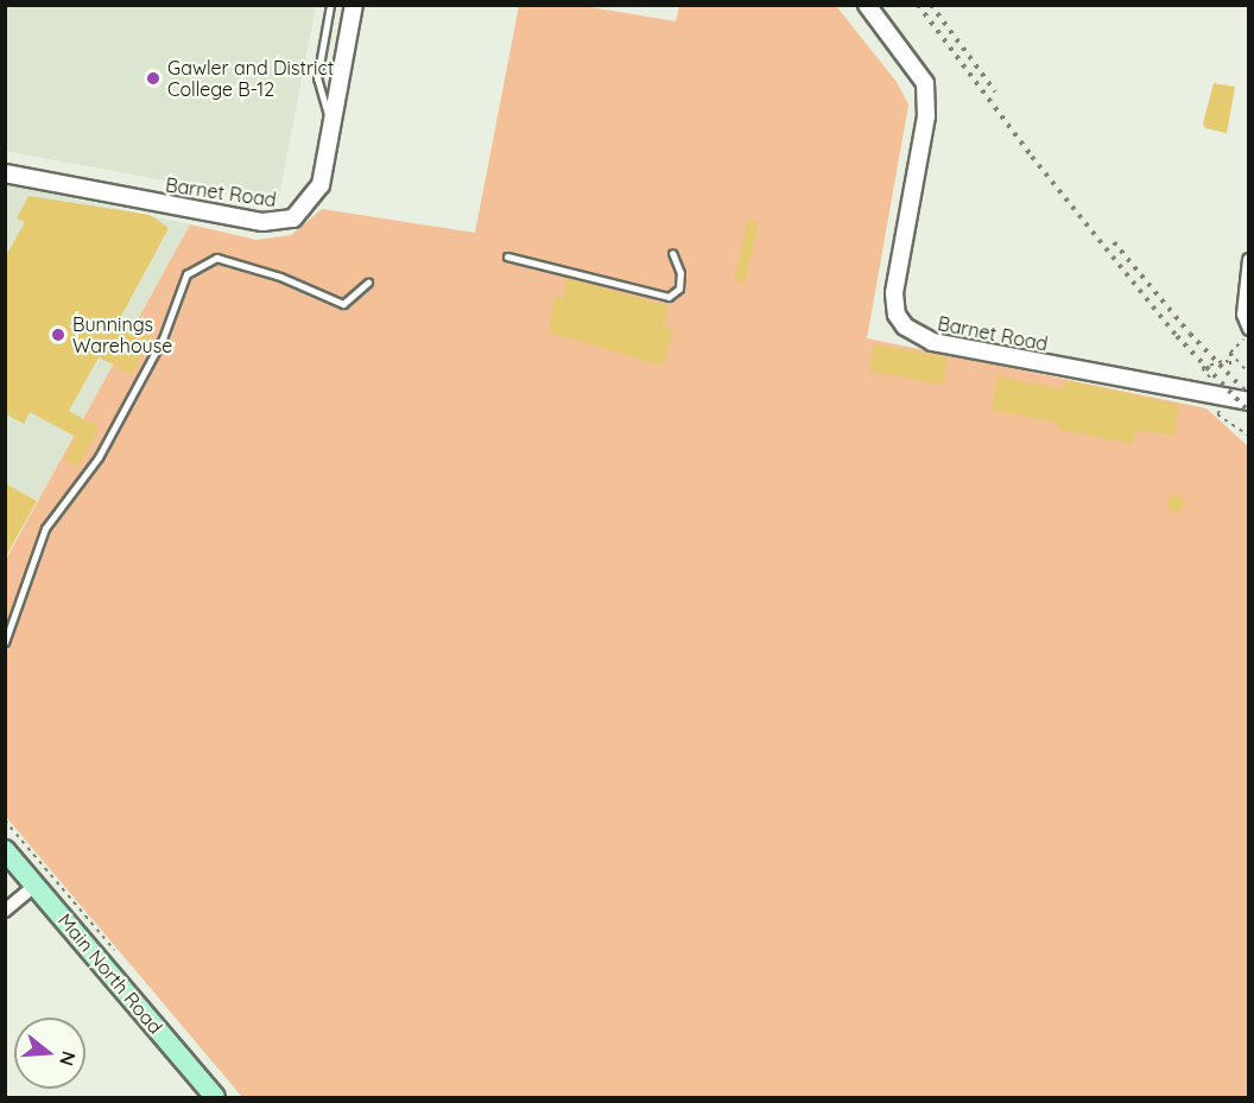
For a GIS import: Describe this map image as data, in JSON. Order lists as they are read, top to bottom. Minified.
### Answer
{"streets":{"main road":["Main North Road"],"street":["Barnet Road"]},"places":["Gawler and District College B-12","Bunnings Warehouse"],"north":"right"}
